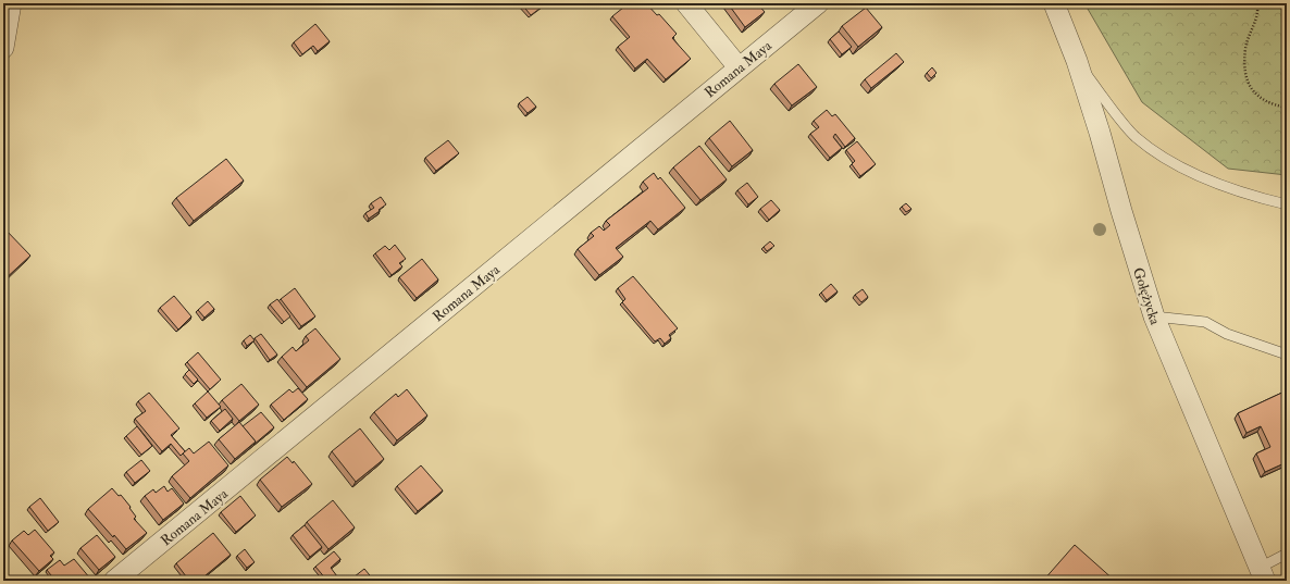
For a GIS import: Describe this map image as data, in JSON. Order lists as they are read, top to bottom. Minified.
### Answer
{"streets":{"street":["Romana Maya","Gołężycka"]}}
